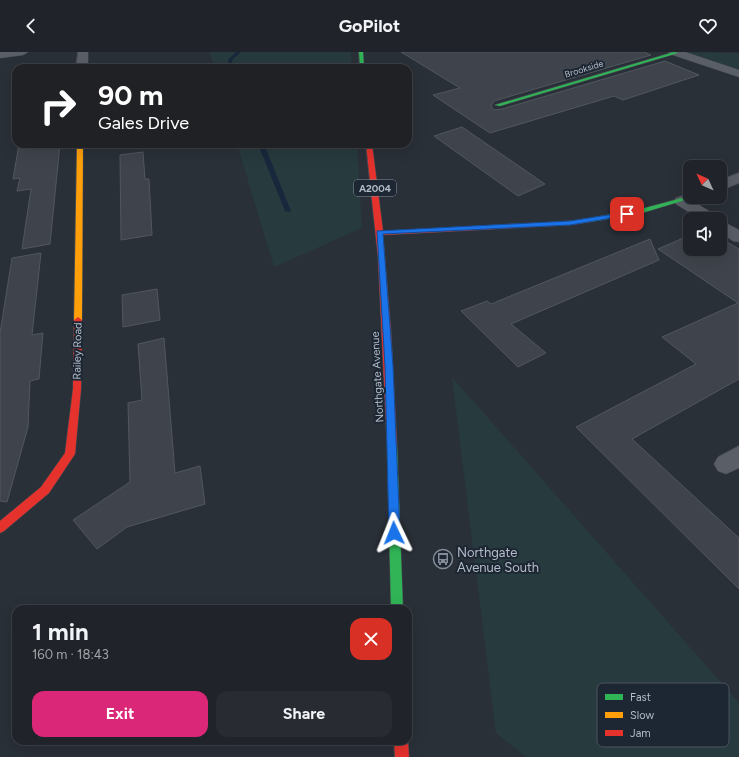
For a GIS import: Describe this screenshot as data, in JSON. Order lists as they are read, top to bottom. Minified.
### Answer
{"streets":{"street":["Brookside","A2004","Railey Road","Northgate Avenue"]},"places":{"bus stop":["Northgate Avenue South"]},"legend":["Fast","Slow","Jam"],"north":"top left","page":{"header":"GoPilot","turn":["90 m","Gales Drive"],"heading":["1 min","160 m · 18:43"],"buttons":["Exit","Share"]}}
